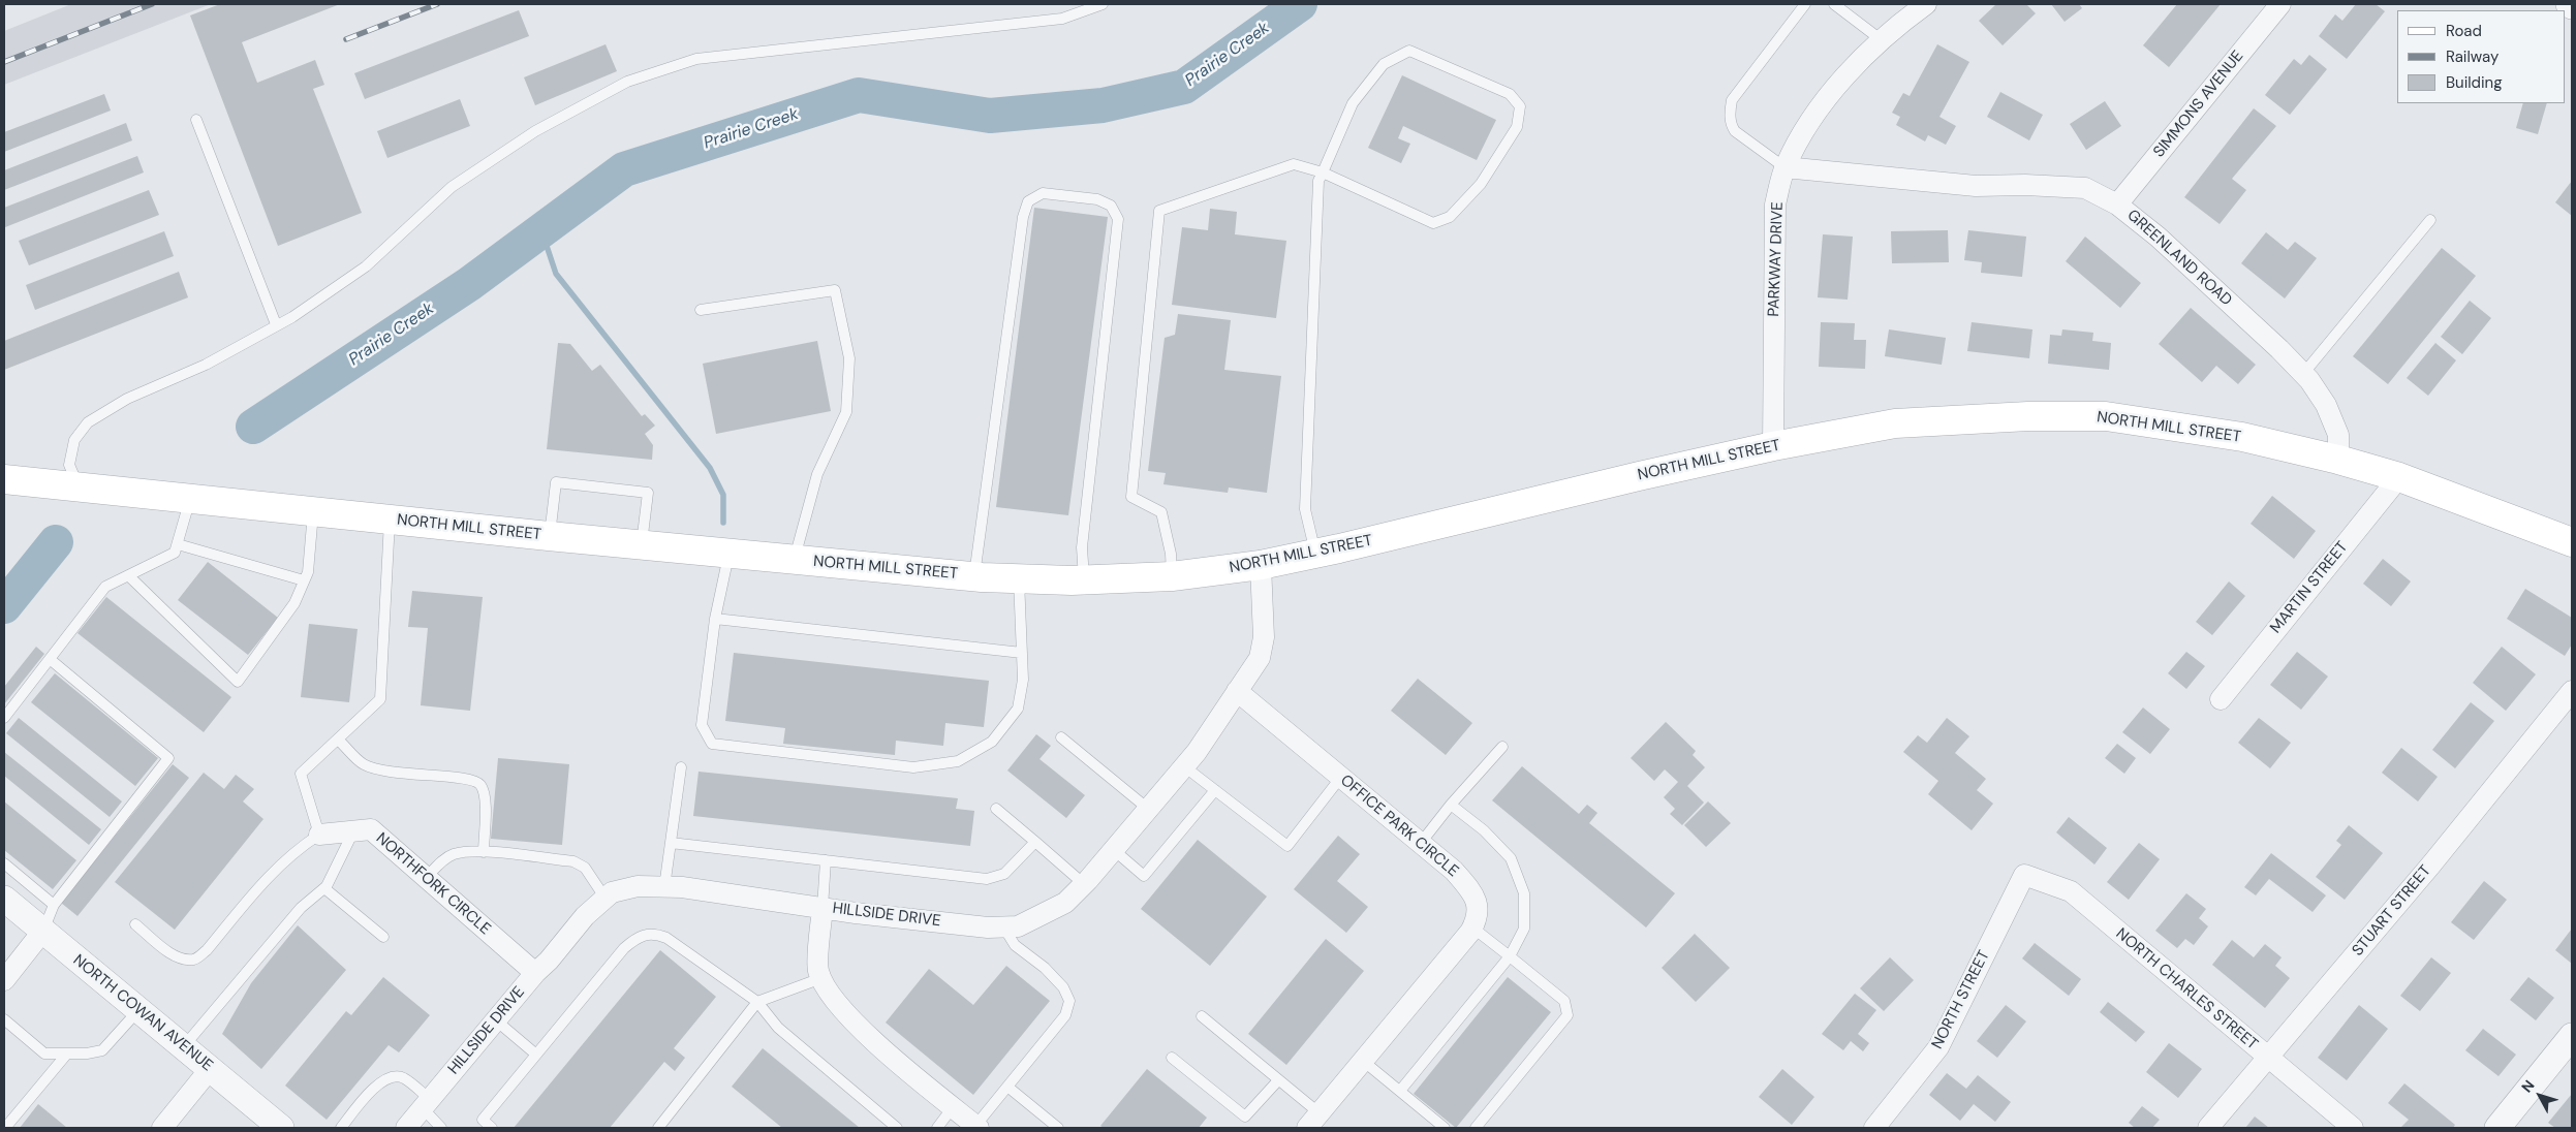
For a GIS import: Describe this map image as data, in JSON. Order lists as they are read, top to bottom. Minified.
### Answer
{"streets":{"main road":["NORTH MILL STREET"],"street":["SIMMONS AVENUE","GREENLAND ROAD","PARKWAY DRIVE","MARTIN STREET","OFFICE PARK CIRCLE","NORTHFORK CIRCLE","STUART STREET","HILLSIDE DRIVE","NORTH CHARLES STREET","NORTH STREET","NORTH COWAN AVENUE"]},"crossings":[["SIMMONS AVENUE","GREENLAND ROAD"],["GREENLAND ROAD","PARKWAY DRIVE"],["GREENLAND ROAD","NORTH MILL STREET"],["PARKWAY DRIVE","NORTH MILL STREET"],["NORTH MILL STREET","MARTIN STREET"],["NORTH MILL STREET","HILLSIDE DRIVE"],["OFFICE PARK CIRCLE","HILLSIDE DRIVE"],["NORTHFORK CIRCLE","HILLSIDE DRIVE"],["STUART STREET","NORTH CHARLES STREET"],["NORTH CHARLES STREET","NORTH STREET"]],"water":["Prairie Creek"],"legend":["Road","Railway","Building"],"north":"top left"}
